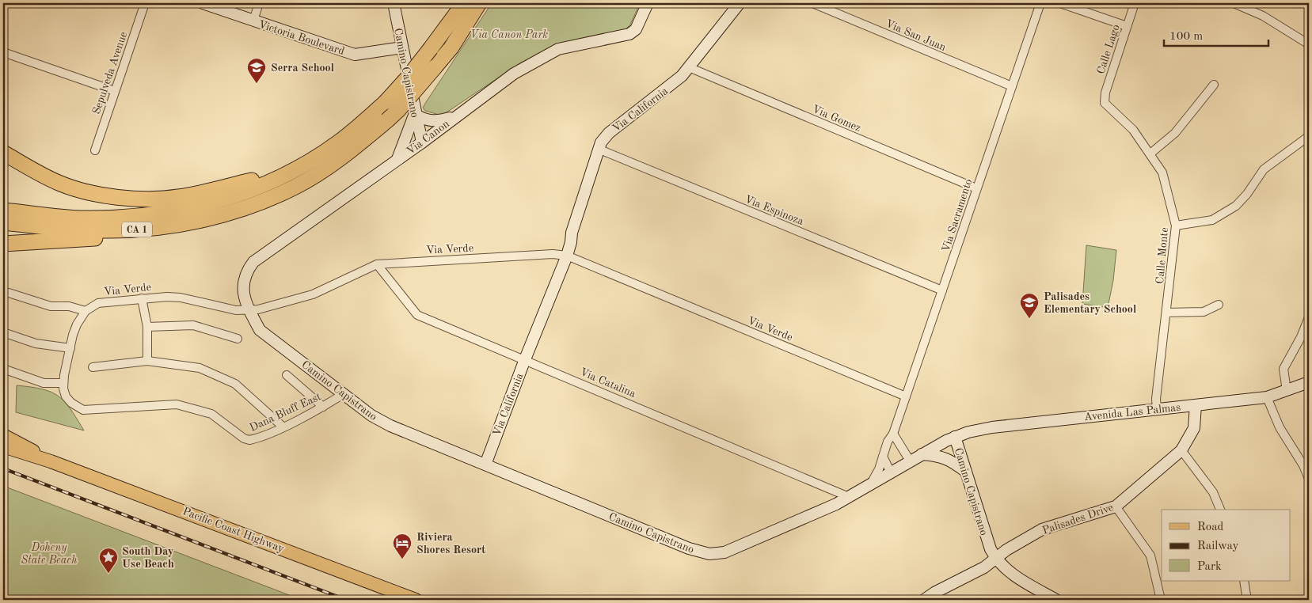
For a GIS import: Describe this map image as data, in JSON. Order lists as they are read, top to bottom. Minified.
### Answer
{"streets":{"highway":["CA 1"],"main road":["Victoria Boulevard","Camino Capistrano","Via California","Via Canon","Avenida Las Palmas","Palisades Drive","Pacific Coast Highway"],"street":["Via San Juan","Calle Lago","Sepulveda Avenue","Via Gomez","Via Espinoza","Via Sacramento","Via Verde","Calle Monte","Via Catalina","Dana Bluff East"]},"crossings":[["Via San Juan","Via Sacramento"],["Victoria Boulevard","Camino Capistrano"],["Calle Lago","Calle Monte"],["Camino Capistrano","Via California"],["Camino Capistrano","Via Canon"],["Camino Capistrano","Via Sacramento"],["Camino Capistrano","Via Verde"],["Camino Capistrano","Via Catalina"],["Camino Capistrano","Dana Bluff East"],["Camino Capistrano","Avenida Las Palmas"],["Camino Capistrano","Palisades Drive"],["Via California","Via Gomez"],["Via California","Via Espinoza"],["Via California","Via Verde"],["Via California","Via Catalina"],["Via Gomez","Via Sacramento"],["Via Canon","Via Verde"],["Via Espinoza","Via Sacramento"],["Via Sacramento","Via Verde"],["Via Verde","Via Catalina"],["Calle Monte","Avenida Las Palmas"],["Avenida Las Palmas","Palisades Drive"]],"parks":["Via Canon Park","Doheny State Beach"],"places":{"school or university":["Serra School","Palisades Elementary School"],"hotel":["Riviera Shores Resort"],"place":["South Day Use Beach"]},"legend":["Road","Railway","Park"],"scale_bar":"100 m"}
